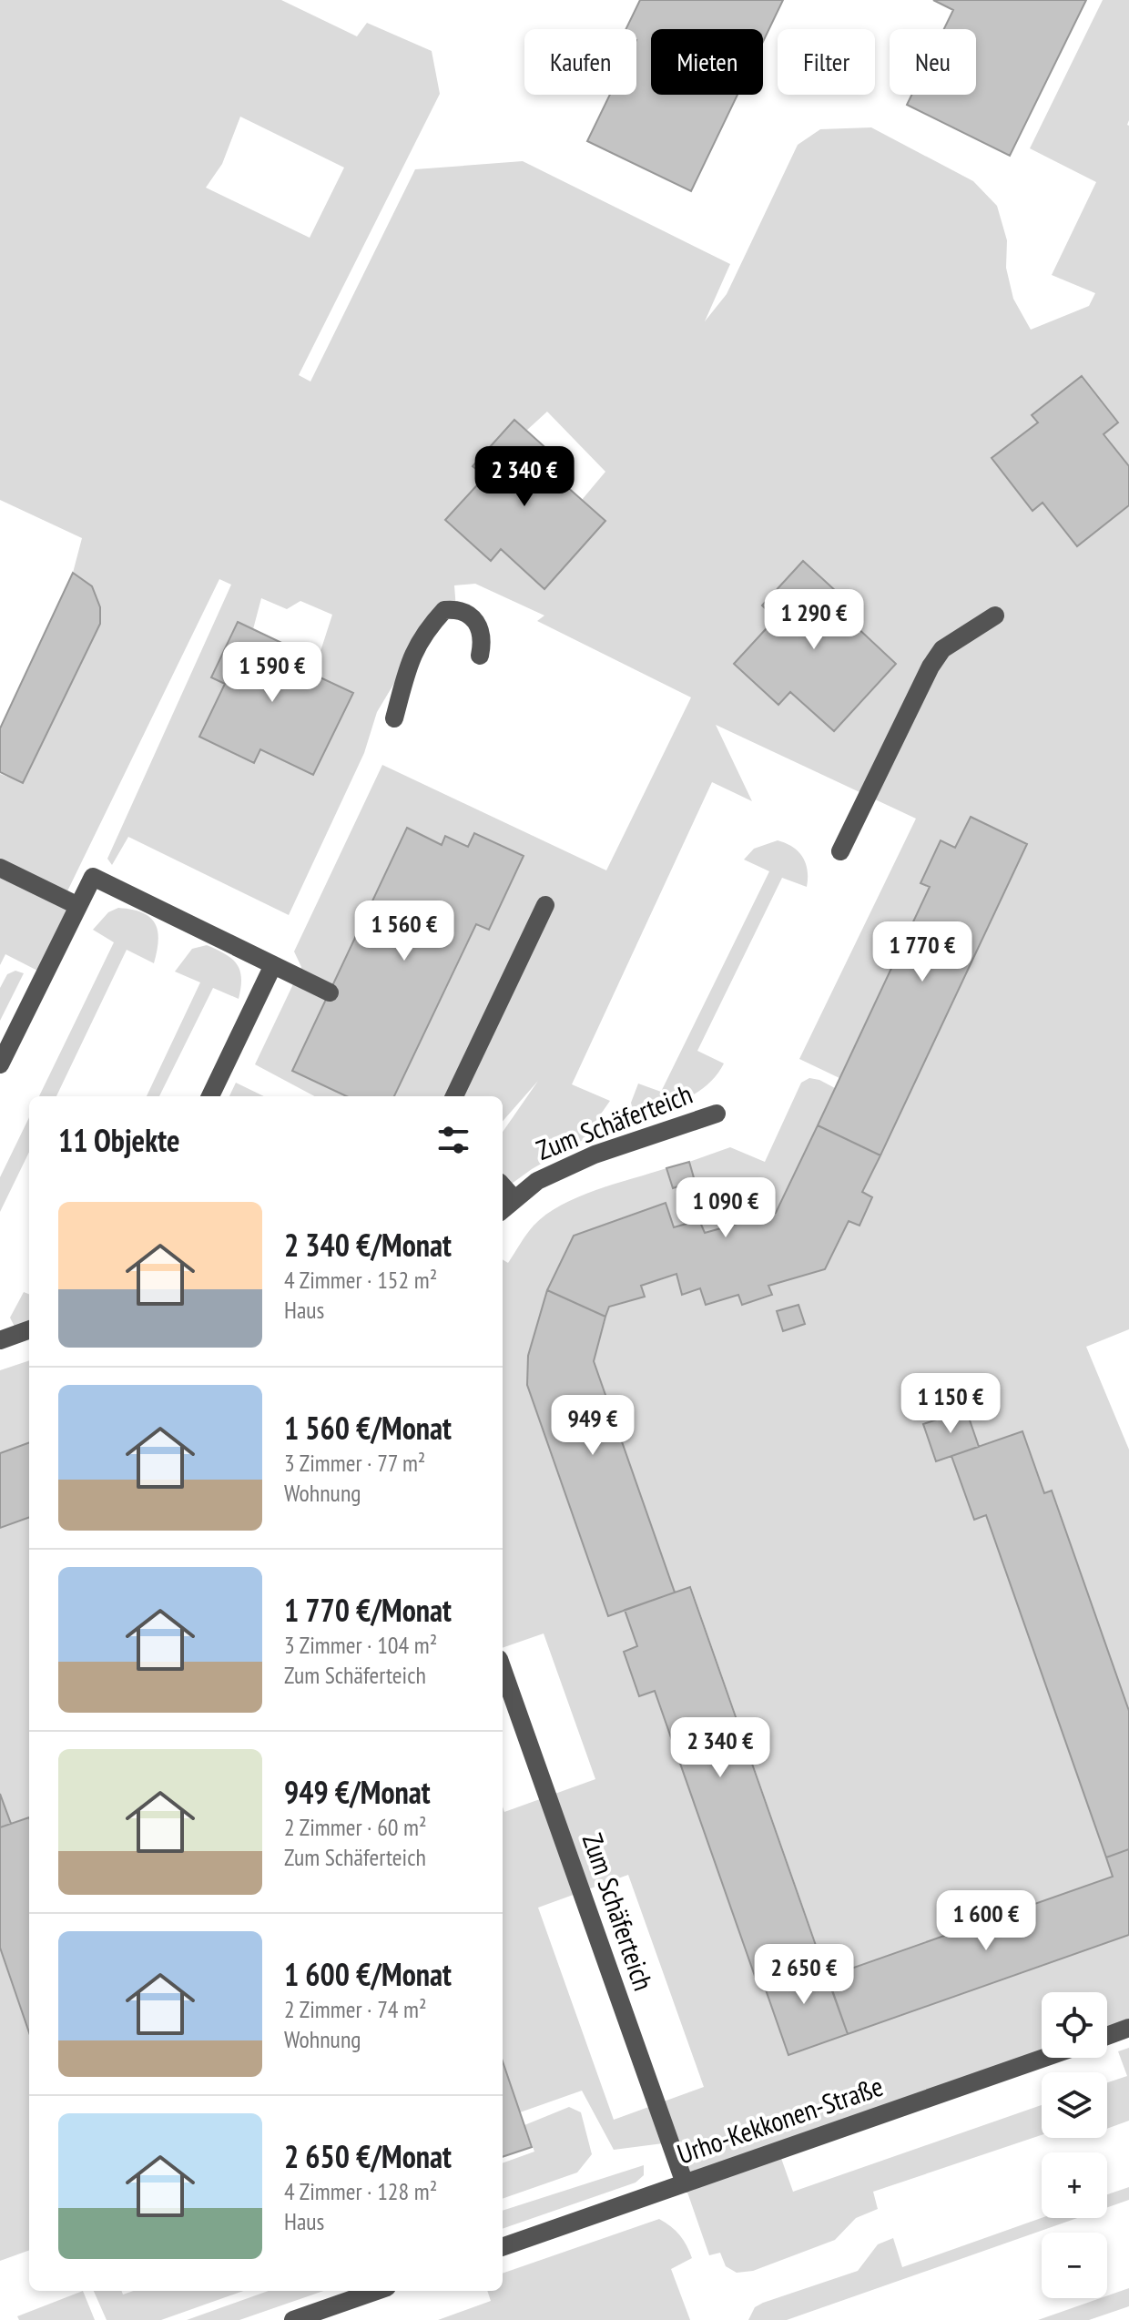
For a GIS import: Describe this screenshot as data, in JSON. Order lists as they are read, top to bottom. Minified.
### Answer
{"streets":{"street":["Zum Schäferteich","Urho-Kekkonen-Straße"]},"crossings":[["Zum Schäferteich","Urho-Kekkonen-Straße"]],"page":{"chip":["Kaufen","Mieten","Filter","Neu"],"price":["2 340 €","1 290 €","1 590 €","1 560 €","1 770 €","1 090 €","1 150 €","949 €","2 340 €","1 600 €","2 650 €"],"heading":"11 Objekte","list":[{"name":"2 340 €/Monat","note":"4 Zimmer · 152 m² · Haus"},{"name":"1 560 €/Monat","note":"3 Zimmer · 77 m² · Wohnung"},{"name":"1 770 €/Monat","note":"3 Zimmer · 104 m² · Zum Schäferteich"},{"name":"949 €/Monat","note":"2 Zimmer · 60 m² · Zum Schäferteich"},{"name":"1 600 €/Monat","note":"2 Zimmer · 74 m² · Wohnung"},{"name":"2 650 €/Monat","note":"4 Zimmer · 128 m² · Haus"}],"map_buttons":["+","−"]}}
